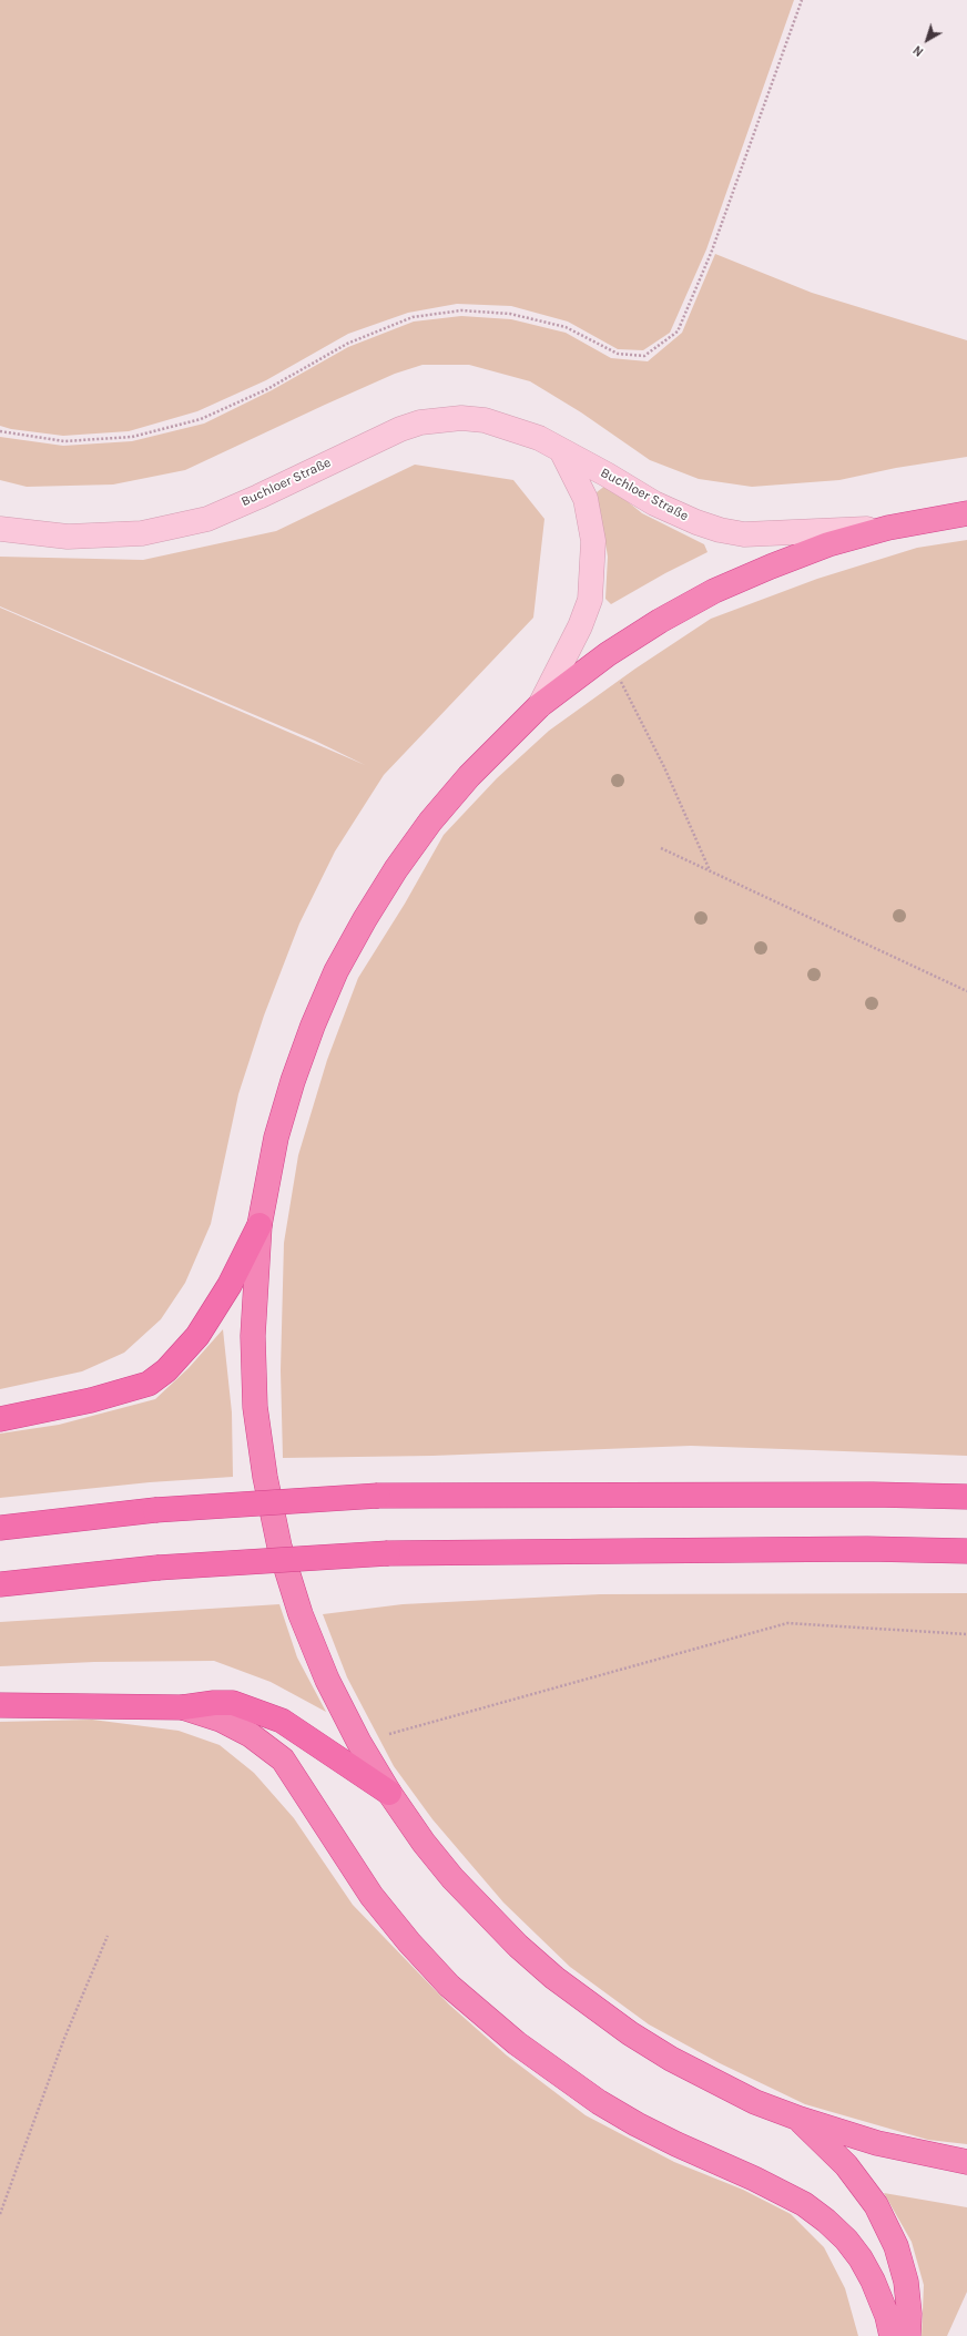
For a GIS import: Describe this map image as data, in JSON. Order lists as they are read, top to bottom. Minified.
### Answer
{"streets":{"main road":["Buchloer Straße"]},"north":"bottom left"}
